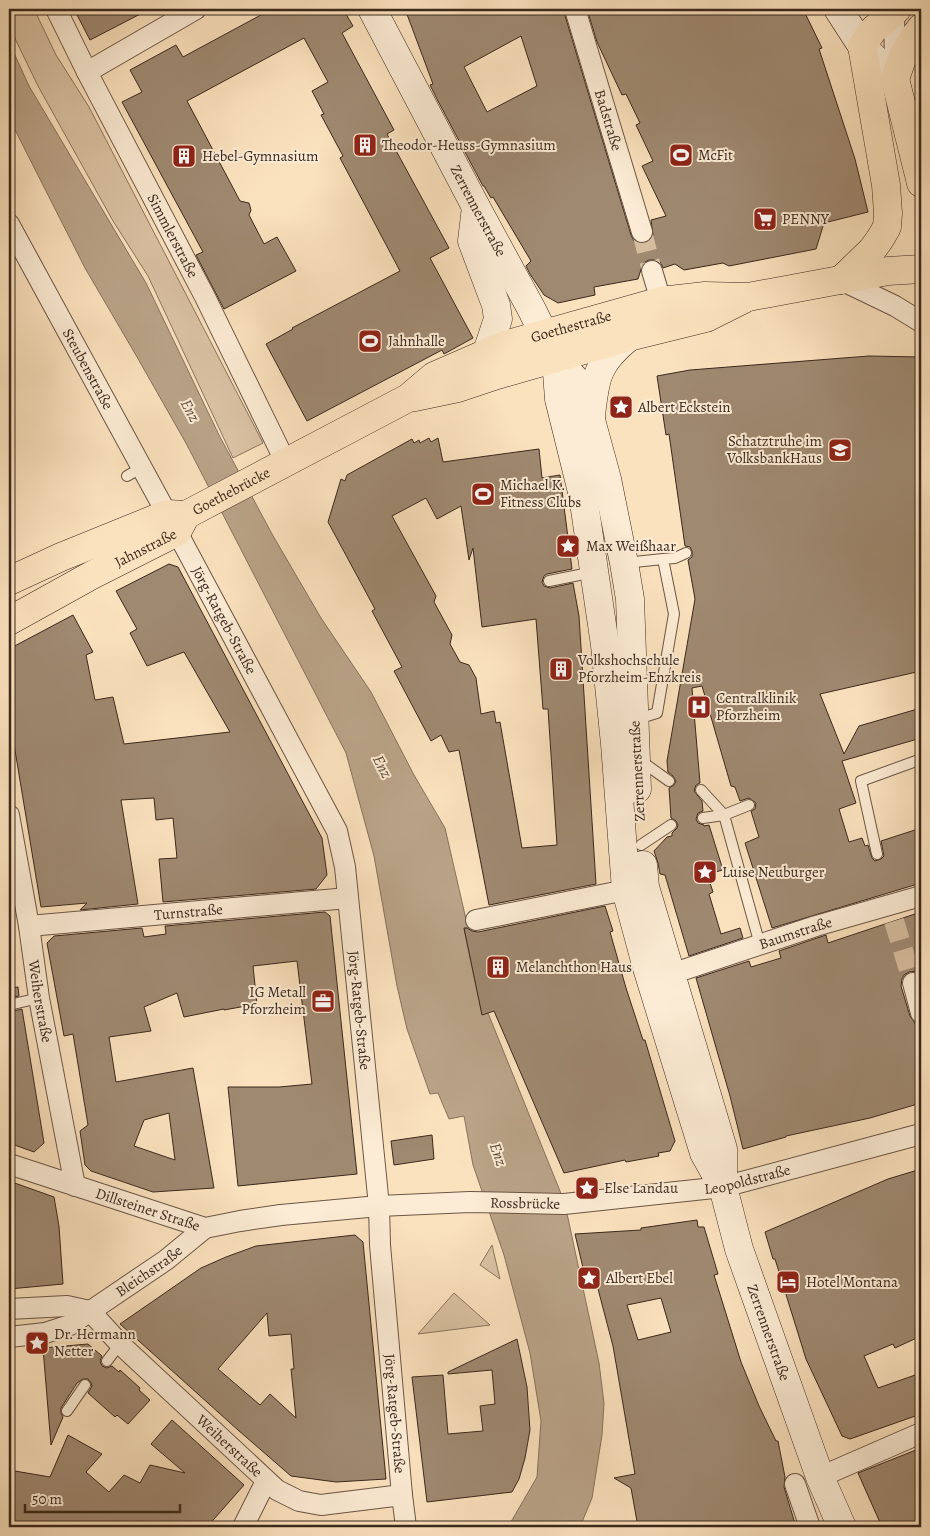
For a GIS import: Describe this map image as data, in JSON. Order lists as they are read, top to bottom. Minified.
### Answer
{"streets":{"main road":["Zerrennerstraße","Goethestraße","Goethebrücke","Jahnstraße"],"street":["Badstraße","Simmlerstraße","Steubenstraße","Jörg-Ratgeb-Straße","Turnstraße","Baumstraße","Weiherstraße","Leopoldstraße","Rossbrücke","Dillsteiner Straße","Bleichstraße"]},"crossings":[["Zerrennerstraße","Goethestraße"],["Zerrennerstraße","Baumstraße"],["Zerrennerstraße","Leopoldstraße"],["Simmlerstraße","Goethestraße"],["Simmlerstraße","Goethebrücke"],["Goethestraße","Goethebrücke"],["Steubenstraße","Goethebrücke"],["Steubenstraße","Jahnstraße"],["Steubenstraße","Jörg-Ratgeb-Straße"],["Goethebrücke","Jahnstraße"],["Goethebrücke","Jörg-Ratgeb-Straße"],["Jahnstraße","Jörg-Ratgeb-Straße"],["Jörg-Ratgeb-Straße","Turnstraße"],["Jörg-Ratgeb-Straße","Weiherstraße"],["Jörg-Ratgeb-Straße","Rossbrücke"],["Jörg-Ratgeb-Straße","Dillsteiner Straße"],["Turnstraße","Weiherstraße"],["Weiherstraße","Dillsteiner Straße"],["Weiherstraße","Bleichstraße"],["Leopoldstraße","Rossbrücke"],["Rossbrücke","Dillsteiner Straße"],["Dillsteiner Straße","Bleichstraße"]],"water":["Enz"],"places":{"building":["Theodor-Heuss-Gymnasium","Hebel-Gymnasium","Volkshochschule Pforzheim-Enzkreis","Melanchthon Haus"],"sports":["McFit","Jahnhalle","Michael K. Fitness Clubs"],"supermarket":["PENNY"],"place":["Albert Eckstein","Max Weißhaar","Luise Neuburger","Else Landau","Albert Ebel","Dr. Hermann Netter"],"school or university":["Schatztruhe im VolksbankHaus"],"hospital":["Centralklinik Pforzheim"],"office":["IG Metall Pforzheim"],"hotel":["Hotel Montana"]},"scale_bar":"50 m"}
